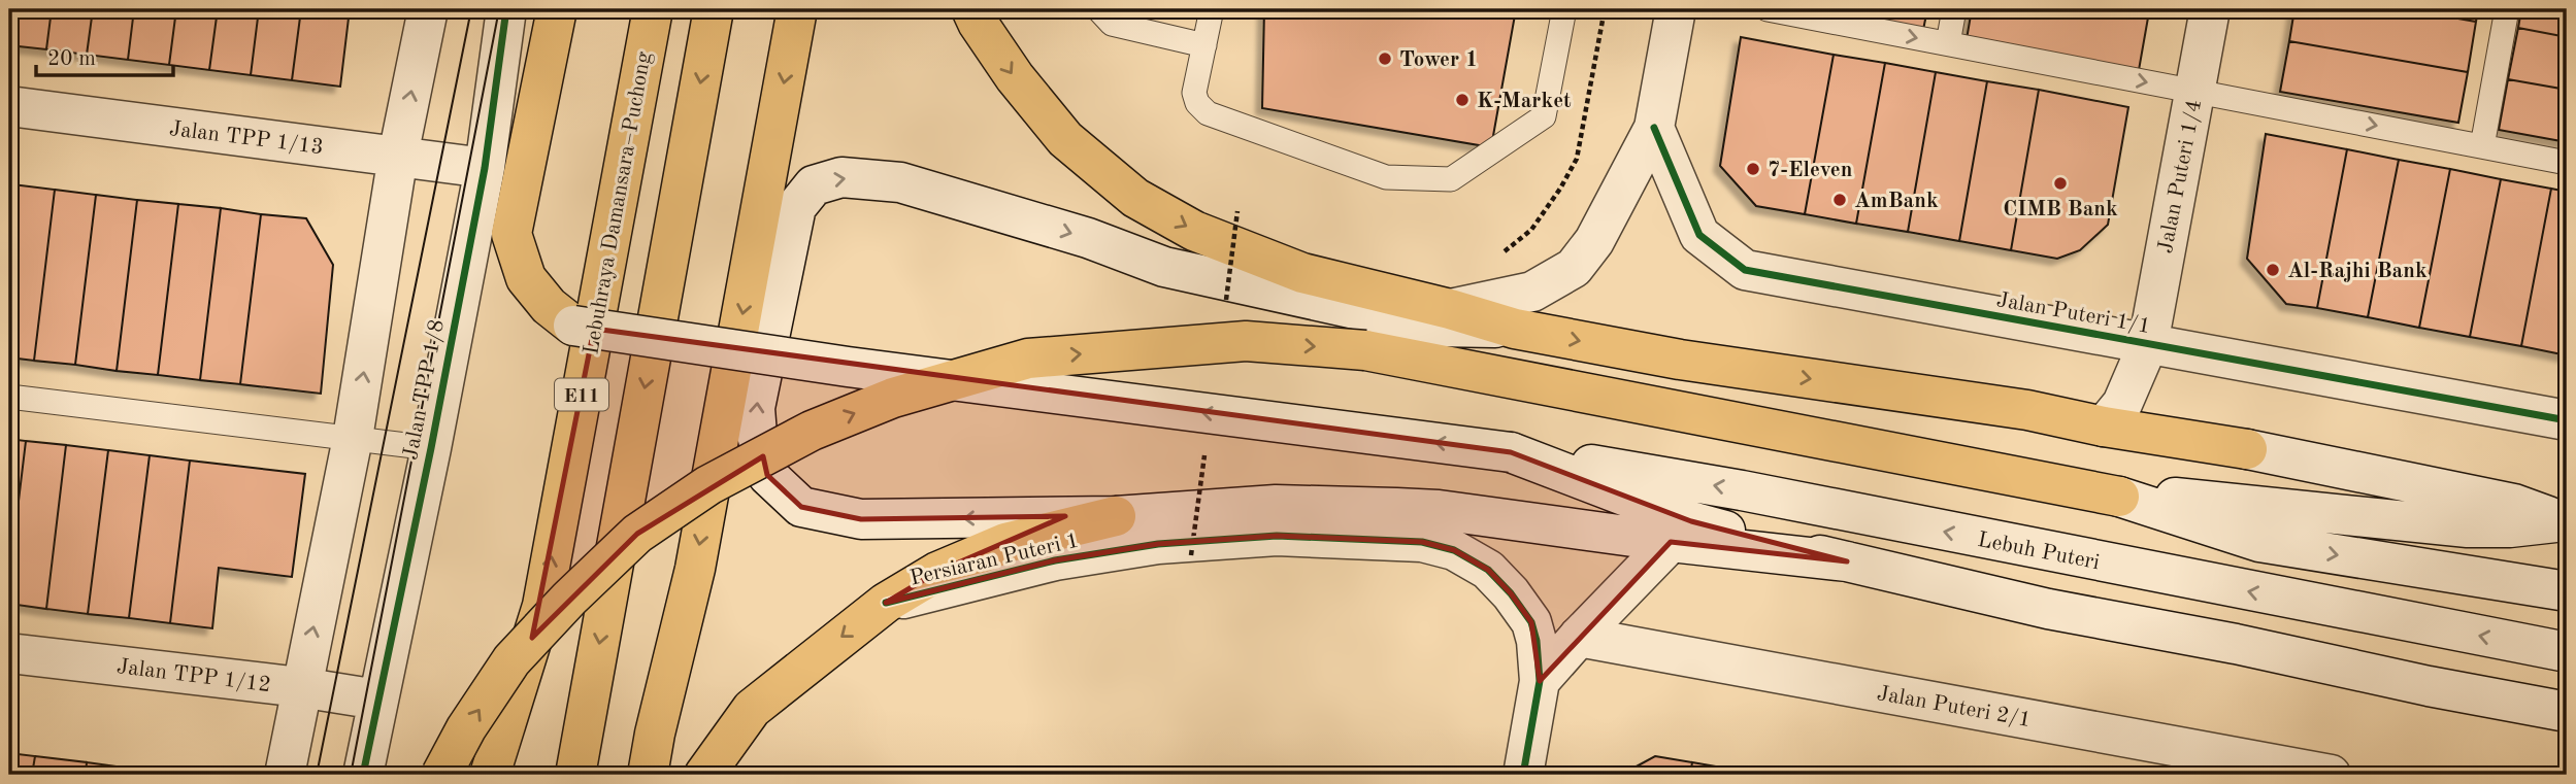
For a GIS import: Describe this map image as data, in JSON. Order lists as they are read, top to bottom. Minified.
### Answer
{"streets":{"highway":["Lebuhraya Damansara–Puchong","E11"],"main road":["Jalan TPP 1/13","Jalan Puteri 1/4","Jalan Puteri 1/1","Jalan TPP 1/8","Lebuh Puteri","Persiaran Puteri 1","Jalan TPP 1/12","Jalan Puteri 2/1"]},"crossings":[["Jalan TPP 1/13","Jalan TPP 1/8"],["Jalan Puteri 1/4","Jalan Puteri 1/1"],["Jalan TPP 1/8","Jalan TPP 1/12"]],"places":["Tower 1","K-Market","7-Eleven","CIMB Bank","AmBank","Al-Rajhi Bank"],"scale_bar":"20 m"}
